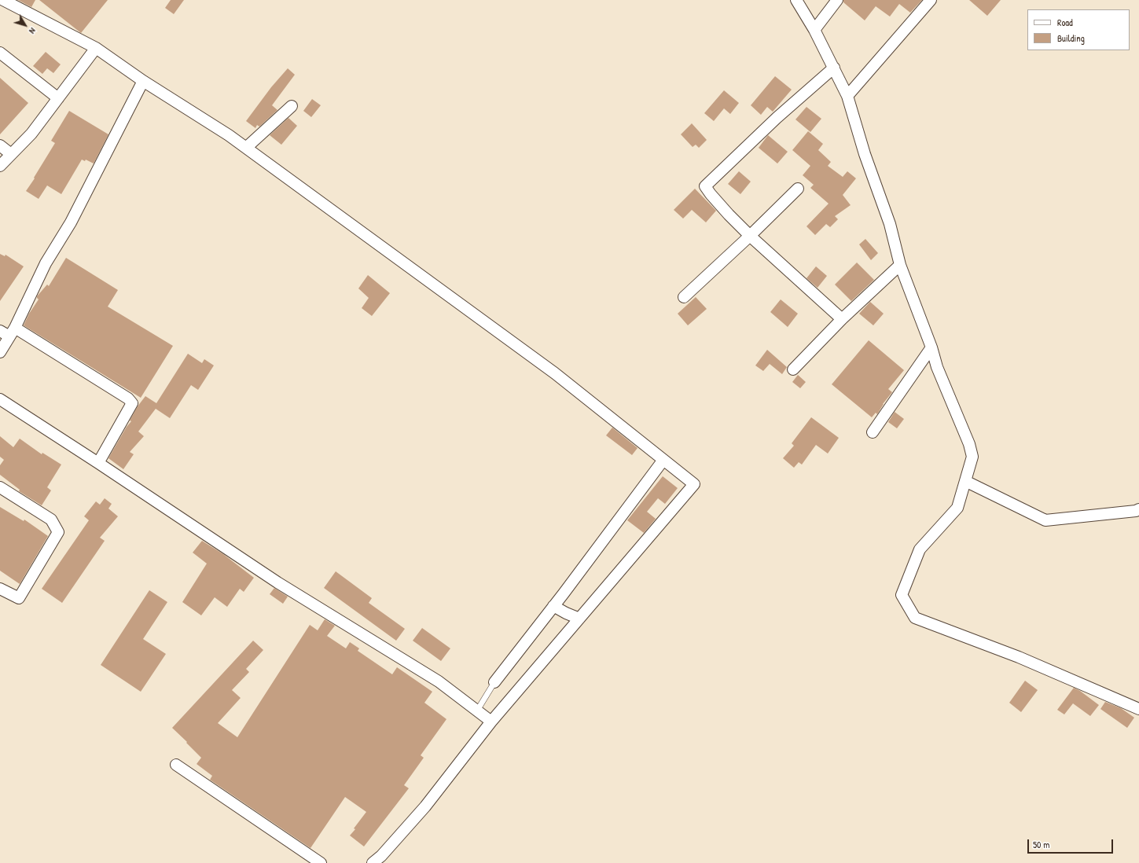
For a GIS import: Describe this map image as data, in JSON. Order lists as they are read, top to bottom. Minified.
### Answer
{"legend":["Road","Building"],"scale_bar":"50 m","north":"bottom right"}
